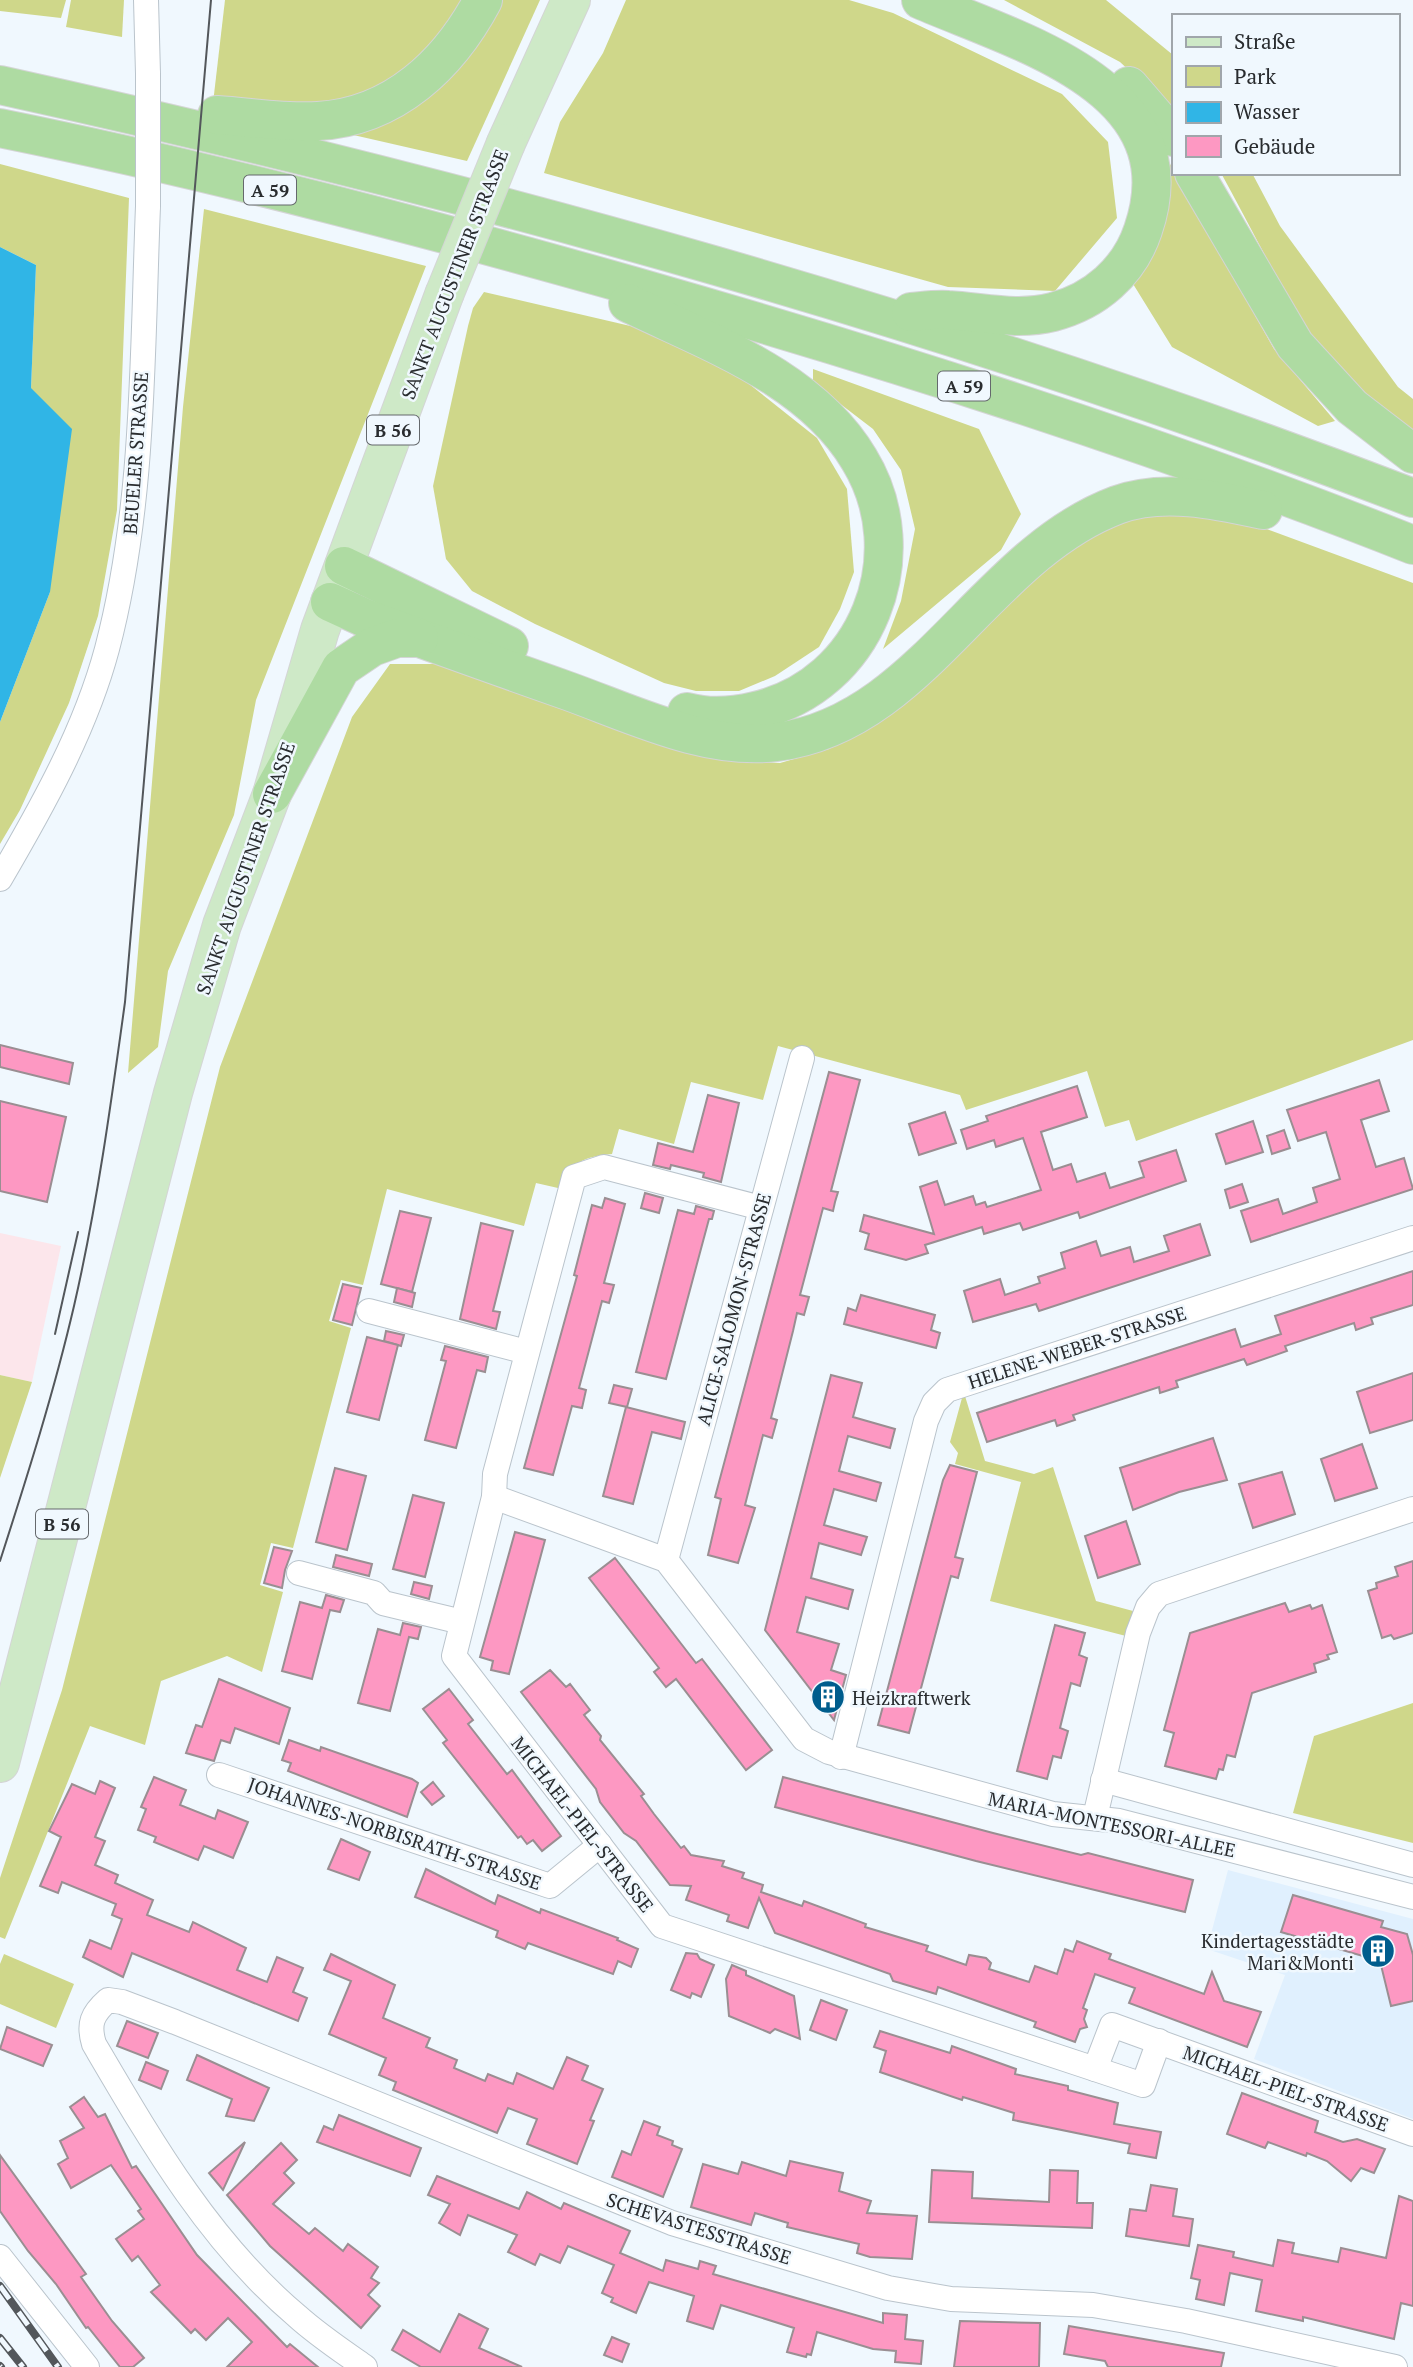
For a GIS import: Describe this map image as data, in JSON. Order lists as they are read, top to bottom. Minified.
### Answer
{"streets":{"highway":["A 59"],"main road":["SANKT AUGUSTINER STRASSE","B 56"],"street":["BEUELER STRASSE","ALICE-SALOMON-STRASSE","HELENE-WEBER-STRASSE","MICHAEL-PIEL-STRASSE","MARIA-MONTESSORI-ALLEE","JOHANNES-NORBISRATH-STRASSE","SCHEVASTESSTRASSE"]},"crossings":[["ALICE-SALOMON-STRASSE","MICHAEL-PIEL-STRASSE"],["ALICE-SALOMON-STRASSE","MARIA-MONTESSORI-ALLEE"],["HELENE-WEBER-STRASSE","MARIA-MONTESSORI-ALLEE"],["MICHAEL-PIEL-STRASSE","JOHANNES-NORBISRATH-STRASSE"]],"places":{"building":["Heizkraftwerk","Kindertagesstädte Mari&Monti"]},"legend":["Straße","Park","Wasser","Gebäude"]}
